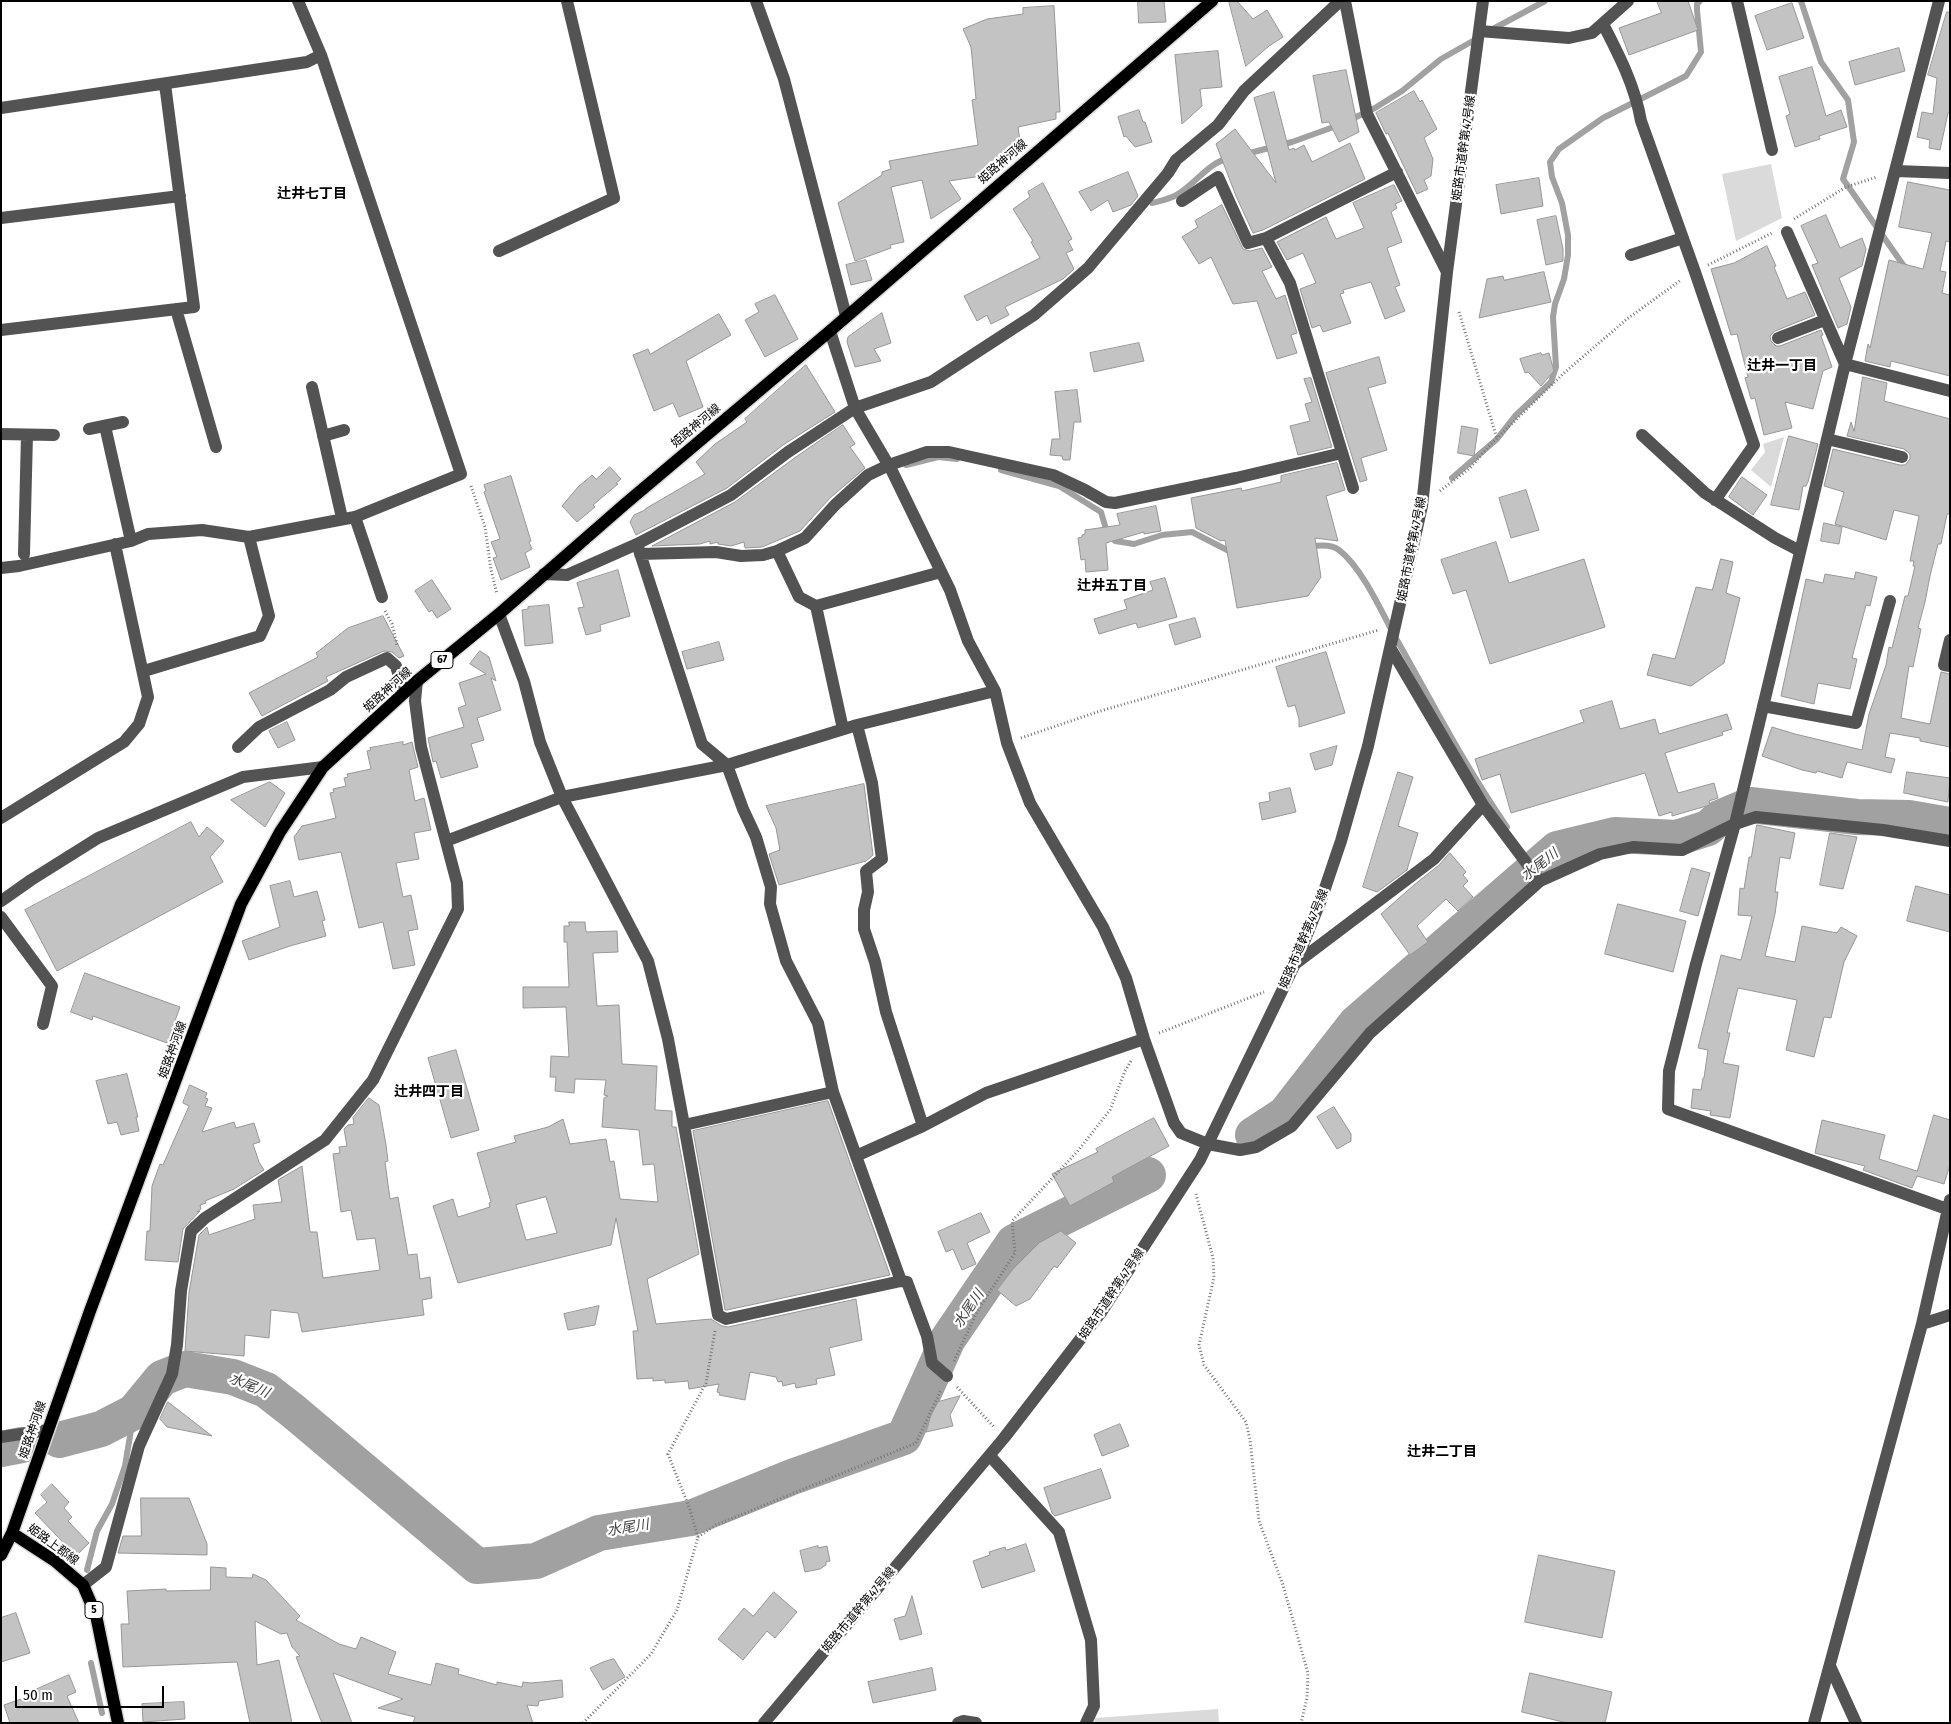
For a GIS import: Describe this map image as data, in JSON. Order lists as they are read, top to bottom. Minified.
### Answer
{"streets":{"main road":["姫路神河線","67","姫路上郡線","5"],"street":["姫路市道幹第47号線"]},"crossings":[["姫路神河線","姫路上郡線"]],"districts":["辻井七丁目","辻井一丁目","辻井五丁目","辻井四丁目","辻井二丁目"],"water":["水尾川"],"scale_bar":"50 m"}
